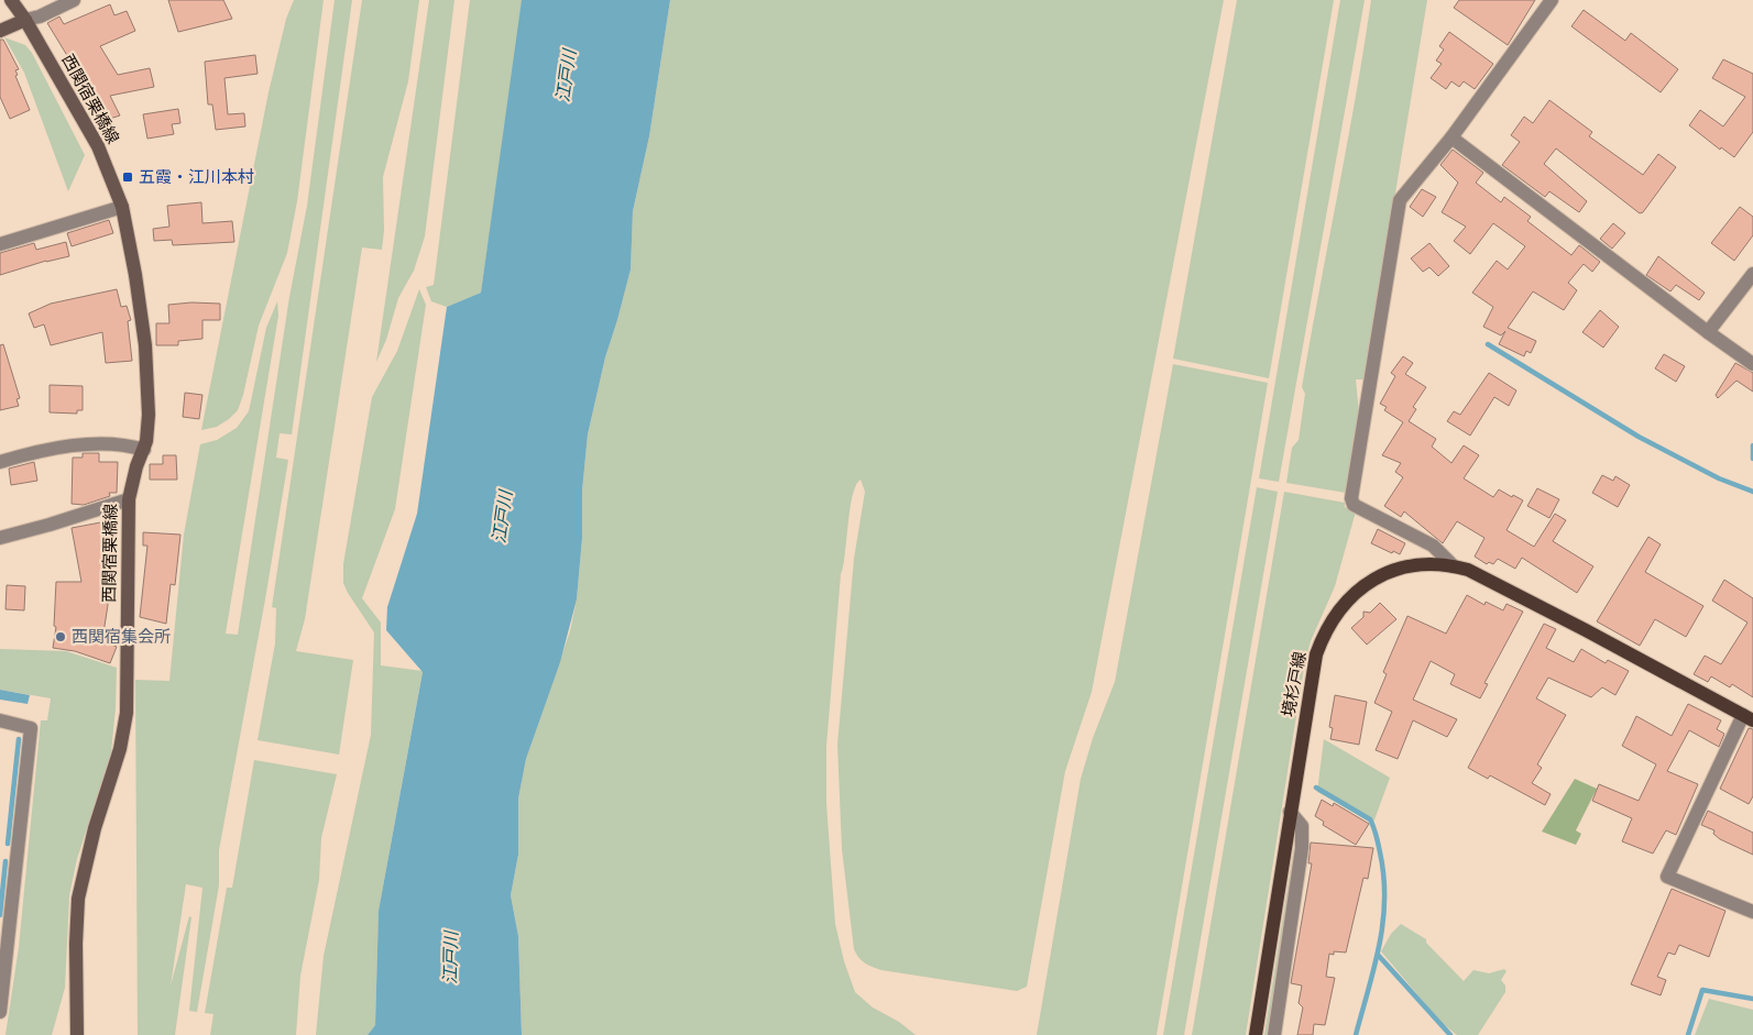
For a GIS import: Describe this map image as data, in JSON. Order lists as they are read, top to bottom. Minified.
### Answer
{"streets":{"main road":["西関宿栗橋線","境杉戸線"]},"water":["江戸川"],"places":{"transit":["五霞・江川本村"],"other":["西関宿集会所"]}}
